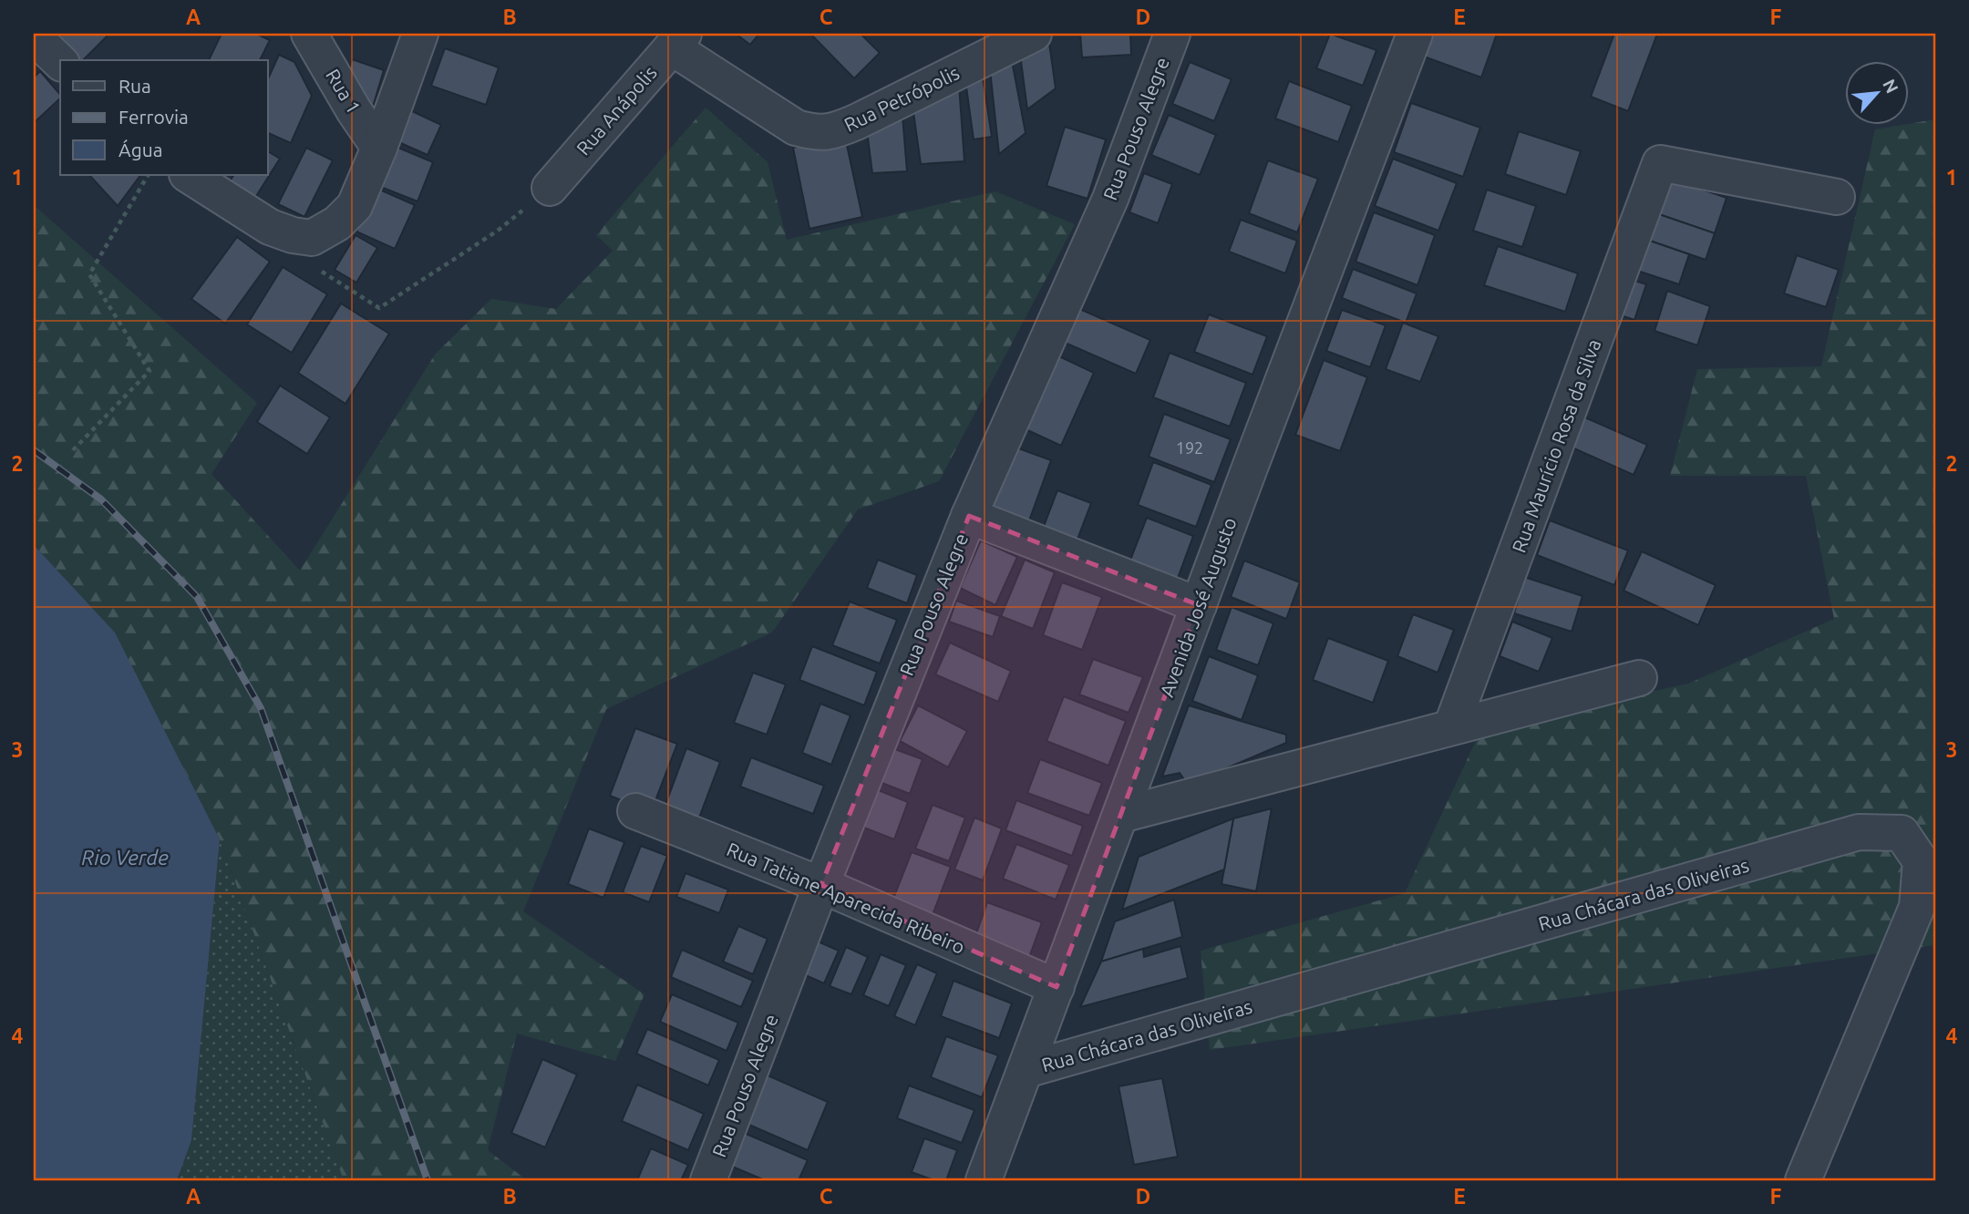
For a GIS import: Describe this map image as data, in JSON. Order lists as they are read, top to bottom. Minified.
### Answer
{"streets":{"street":["Rua 1","Rua Petrópolis","Rua Anápolis","Rua Pouso Alegre","Rua Maurício Rosa da Silva","Avenida José Augusto","Rua Chácara das Oliveiras","Rua Tatiane Aparecida Ribeiro"]},"crossings":[["Rua Petrópolis","Rua Anápolis"],["Rua Pouso Alegre","Rua Tatiane Aparecida Ribeiro"],["Avenida José Augusto","Rua Chácara das Oliveiras"],["Avenida José Augusto","Rua Tatiane Aparecida Ribeiro"]],"water":["Rio Verde"],"house_numbers":["192"],"legend":["Rua","Ferrovia","Água"],"north":"top right","grid":{"columns":["A","B","C","D","E","F"],"rows":["1","2","3","4"]}}
